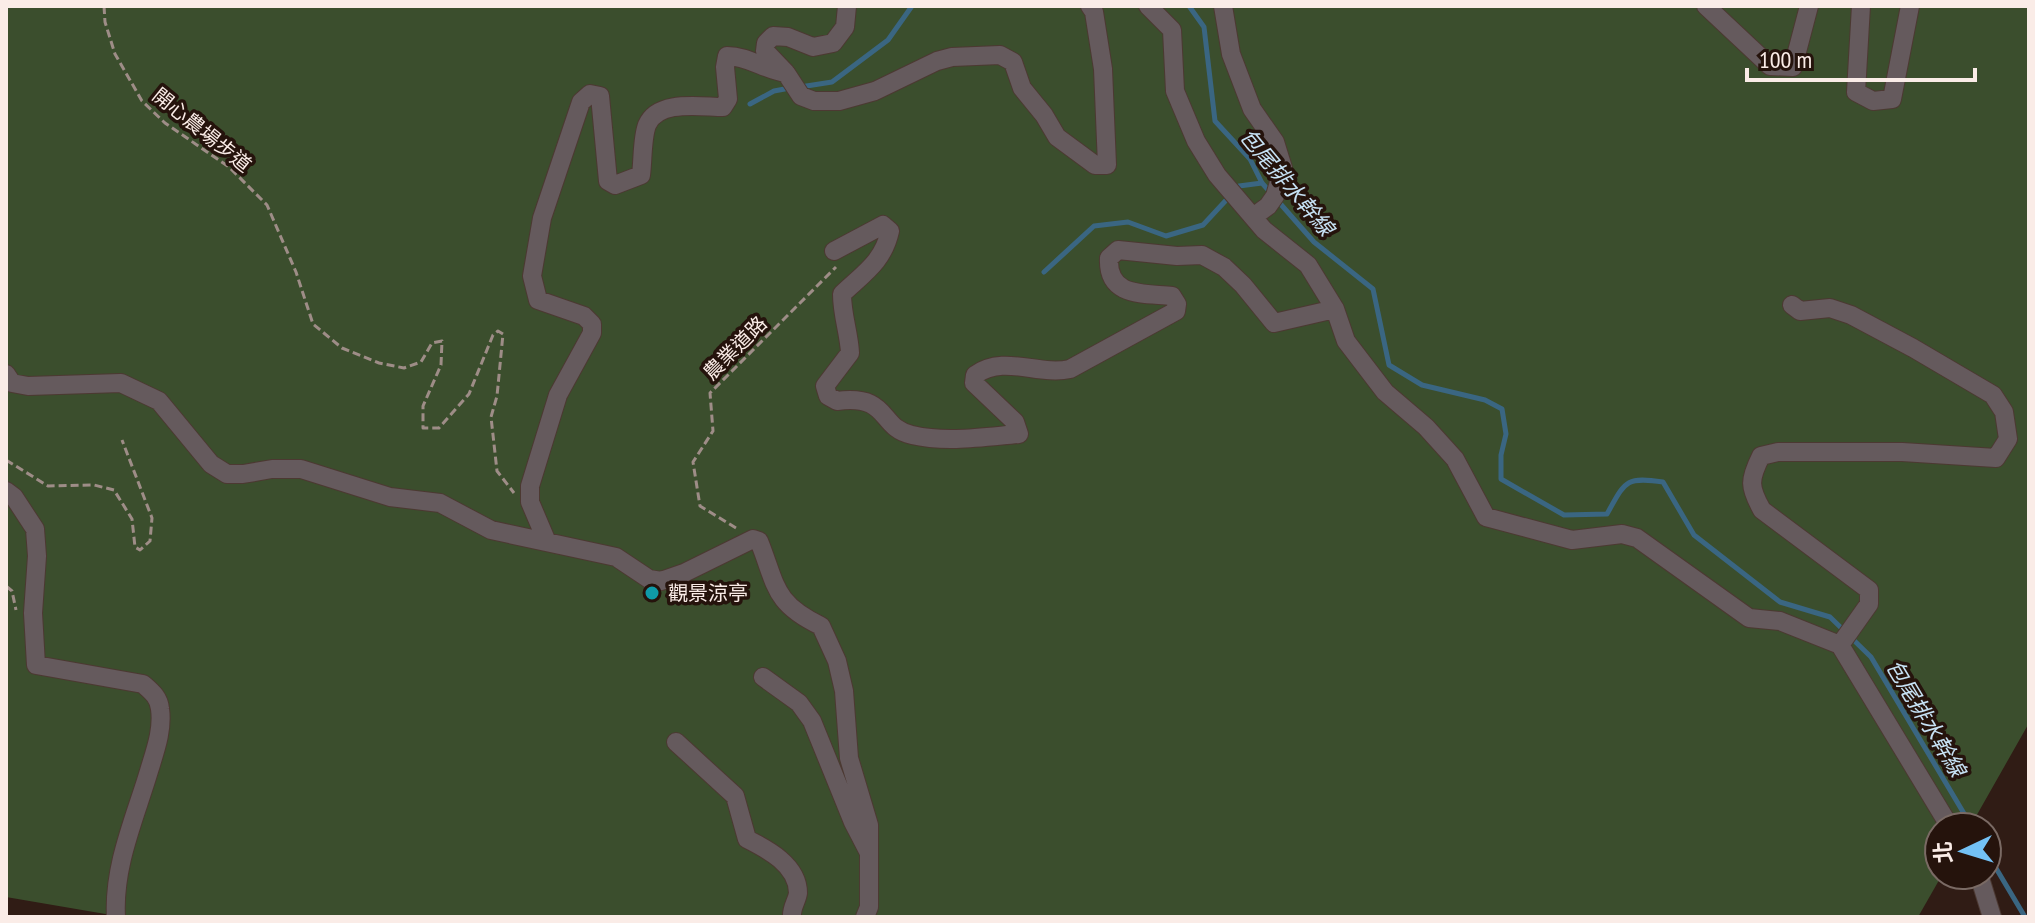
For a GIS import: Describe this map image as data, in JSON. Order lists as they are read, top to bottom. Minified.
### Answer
{"streets":{"path":["開心農場步道","農業道路"]},"water":["包尾排水幹線"],"places":["觀景涼亭"],"scale_bar":"100 m","north":"left"}
